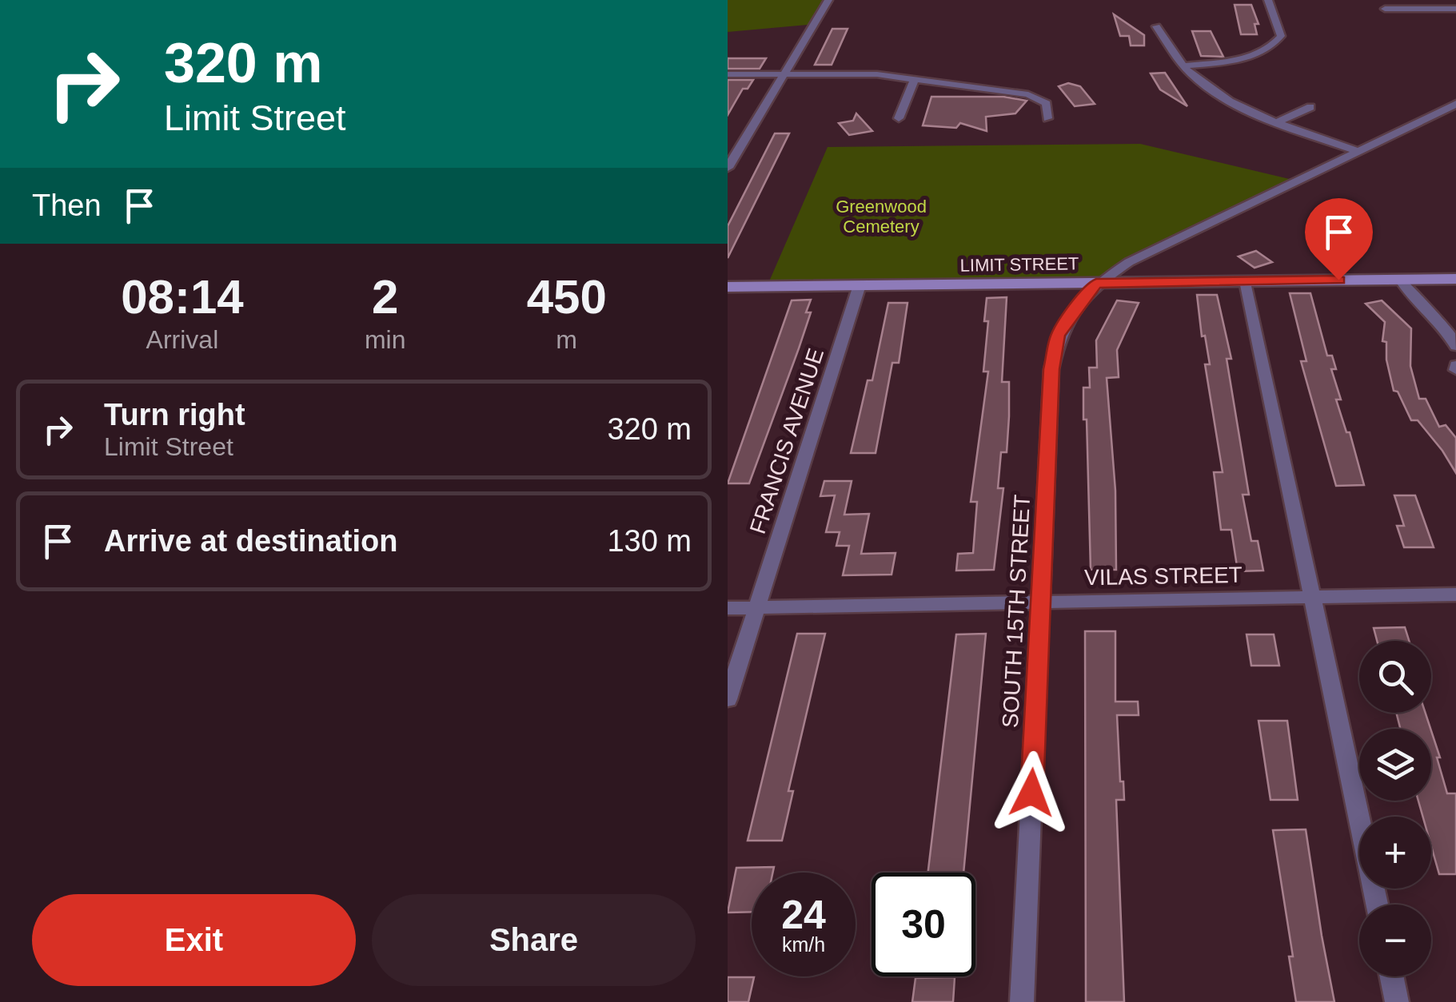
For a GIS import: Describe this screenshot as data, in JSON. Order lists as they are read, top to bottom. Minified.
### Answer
{"streets":{"street":["LIMIT STREET","FRANCIS AVENUE","VILAS STREET","SOUTH 15TH STREET"]},"crossings":[["LIMIT STREET","FRANCIS AVENUE"],["LIMIT STREET","SOUTH 15TH STREET"],["FRANCIS AVENUE","VILAS STREET"],["VILAS STREET","SOUTH 15TH STREET"]],"parks":["Greenwood Cemetery"],"page":{"turn":["320 m","Limit Street"],"then":"Then","eta":["08:14","Arrival","2","min","450","m"],"list":[{"name":"Turn right","note":"Limit Street","value":"320 m"},{"name":"Arrive at destination","value":"130 m"}],"map_buttons":["+","−"],"speed":"24 km/h","limit":"30","buttons":["Exit","Share"]}}
